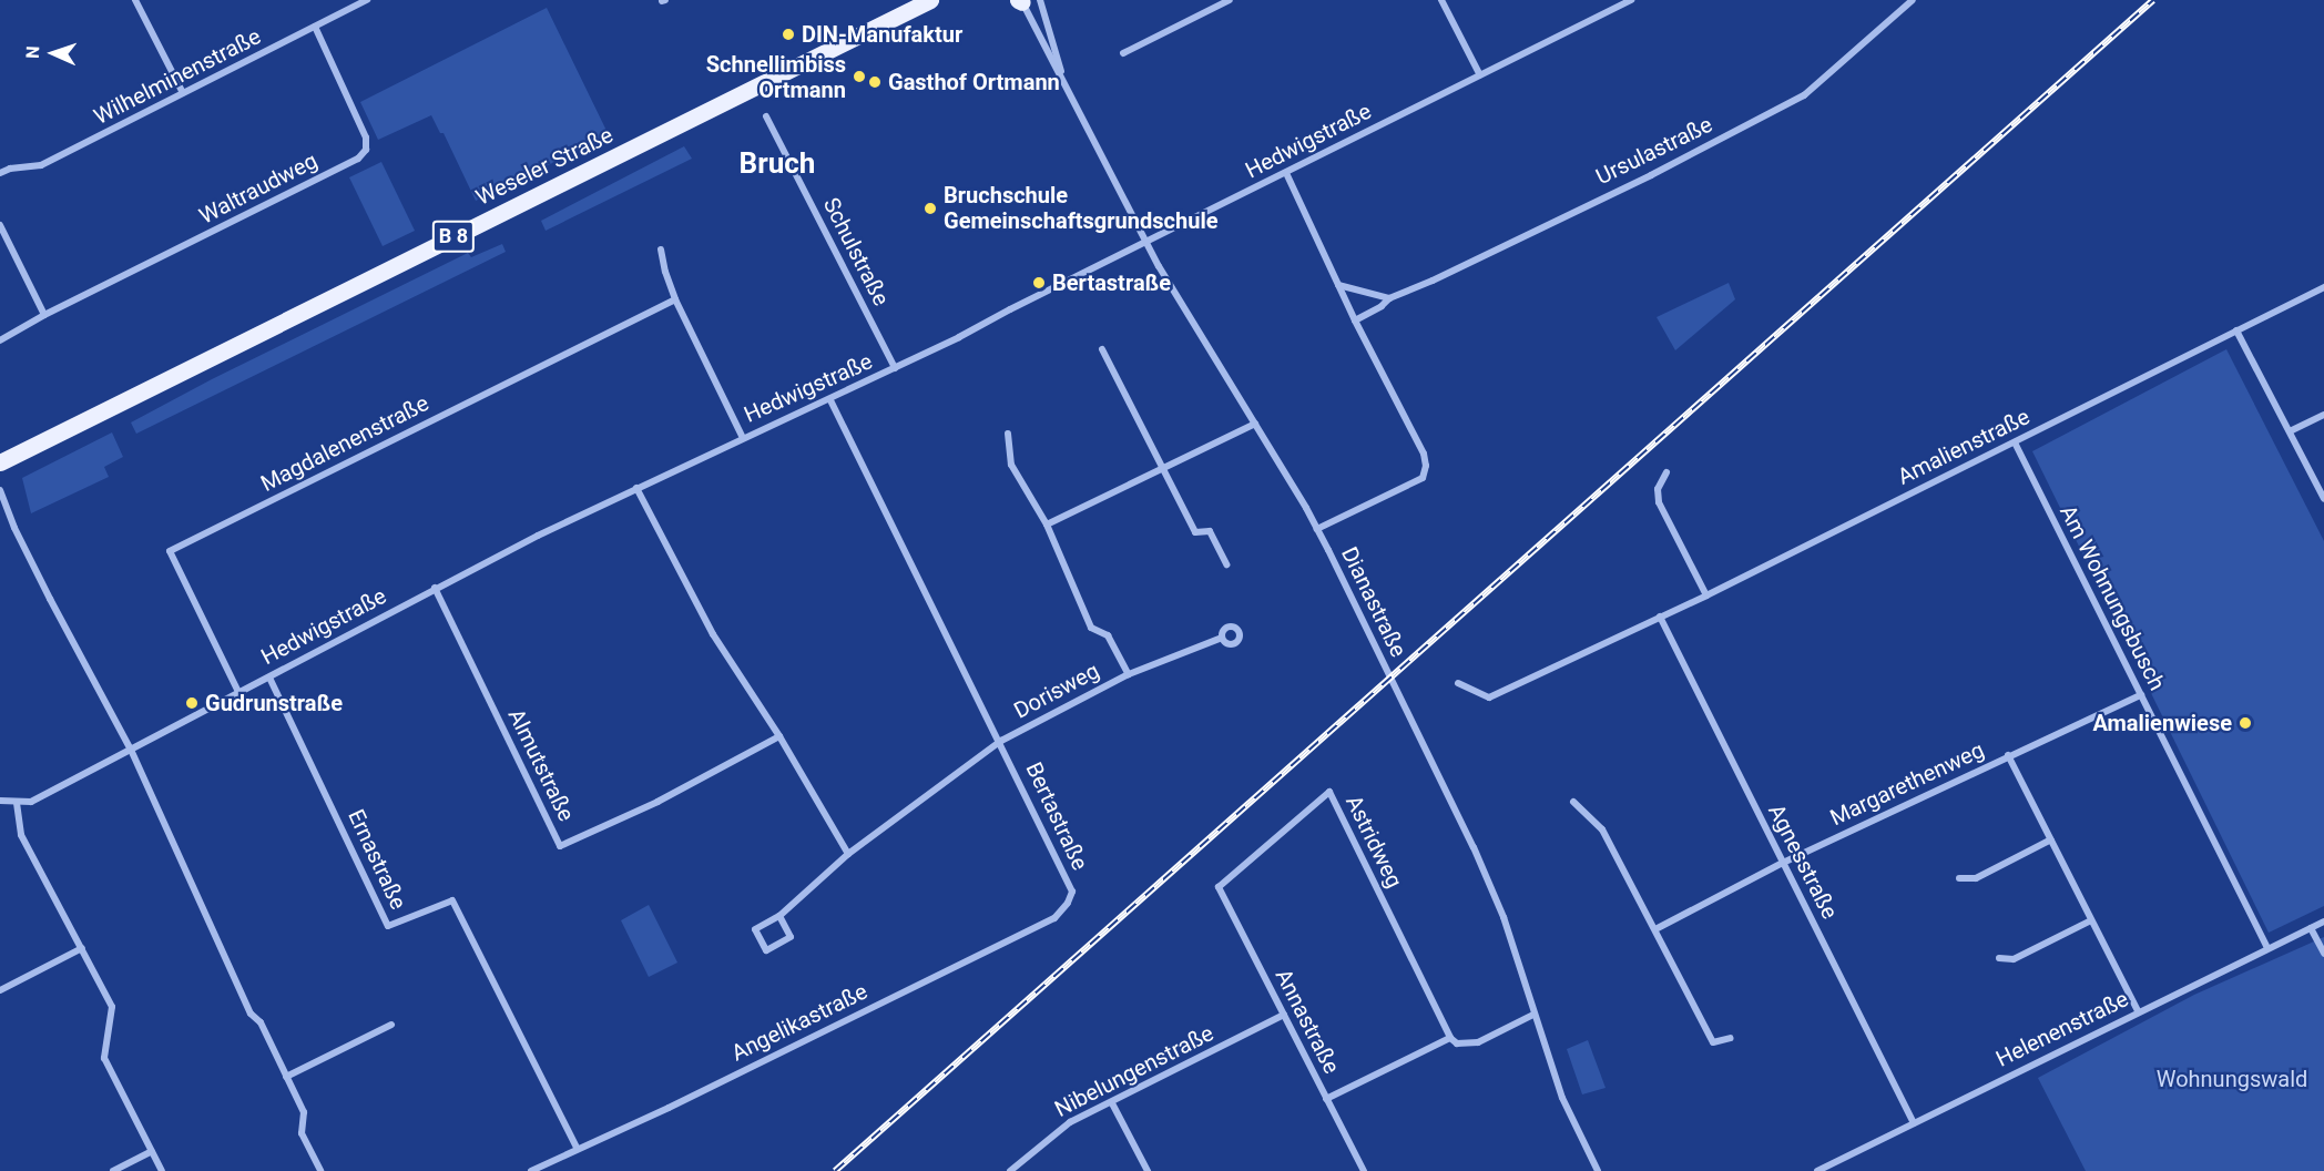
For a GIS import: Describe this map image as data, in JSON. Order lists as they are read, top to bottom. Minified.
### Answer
{"streets":{"main road":["Weseler Straße","B 8"],"street":["Wilhelminenstraße","Hedwigstraße","Ursulastraße","Waltraudweg","Schulstraße","Magdalenenstraße","Amalienstraße","Am Wohnungsbusch","Dianastraße","Dorisweg","Almutstraße","Margarethenweg","Bertastraße","Astridweg","Ernastraße","Agnesstraße","Annastraße","Angelikastraße","Helenenstraße","Nibelungenstraße"]},"crossings":[["Wilhelminenstraße","Waltraudweg"],["Hedwigstraße","Schulstraße"],["Hedwigstraße","Magdalenenstraße"],["Hedwigstraße","Dianastraße"],["Hedwigstraße","Almutstraße"],["Hedwigstraße","Bertastraße"],["Hedwigstraße","Ernastraße"],["Amalienstraße","Am Wohnungsbusch"],["Amalienstraße","Agnesstraße"],["Am Wohnungsbusch","Margarethenweg"],["Am Wohnungsbusch","Helenenstraße"],["Dorisweg","Bertastraße"],["Margarethenweg","Agnesstraße"],["Bertastraße","Angelikastraße"],["Astridweg","Annastraße"],["Ernastraße","Angelikastraße"],["Agnesstraße","Helenenstraße"],["Annastraße","Nibelungenstraße"]],"districts":["Bruch"],"parks":["Wohnungswald"],"places":["DIN-Manufaktur","Schnellimbiss Ortmann","Gasthof Ortmann","Bruchschule Gemeinschaftsgrundschule","Bertastraße","Gudrunstraße","Amalienwiese"],"north":"left"}
